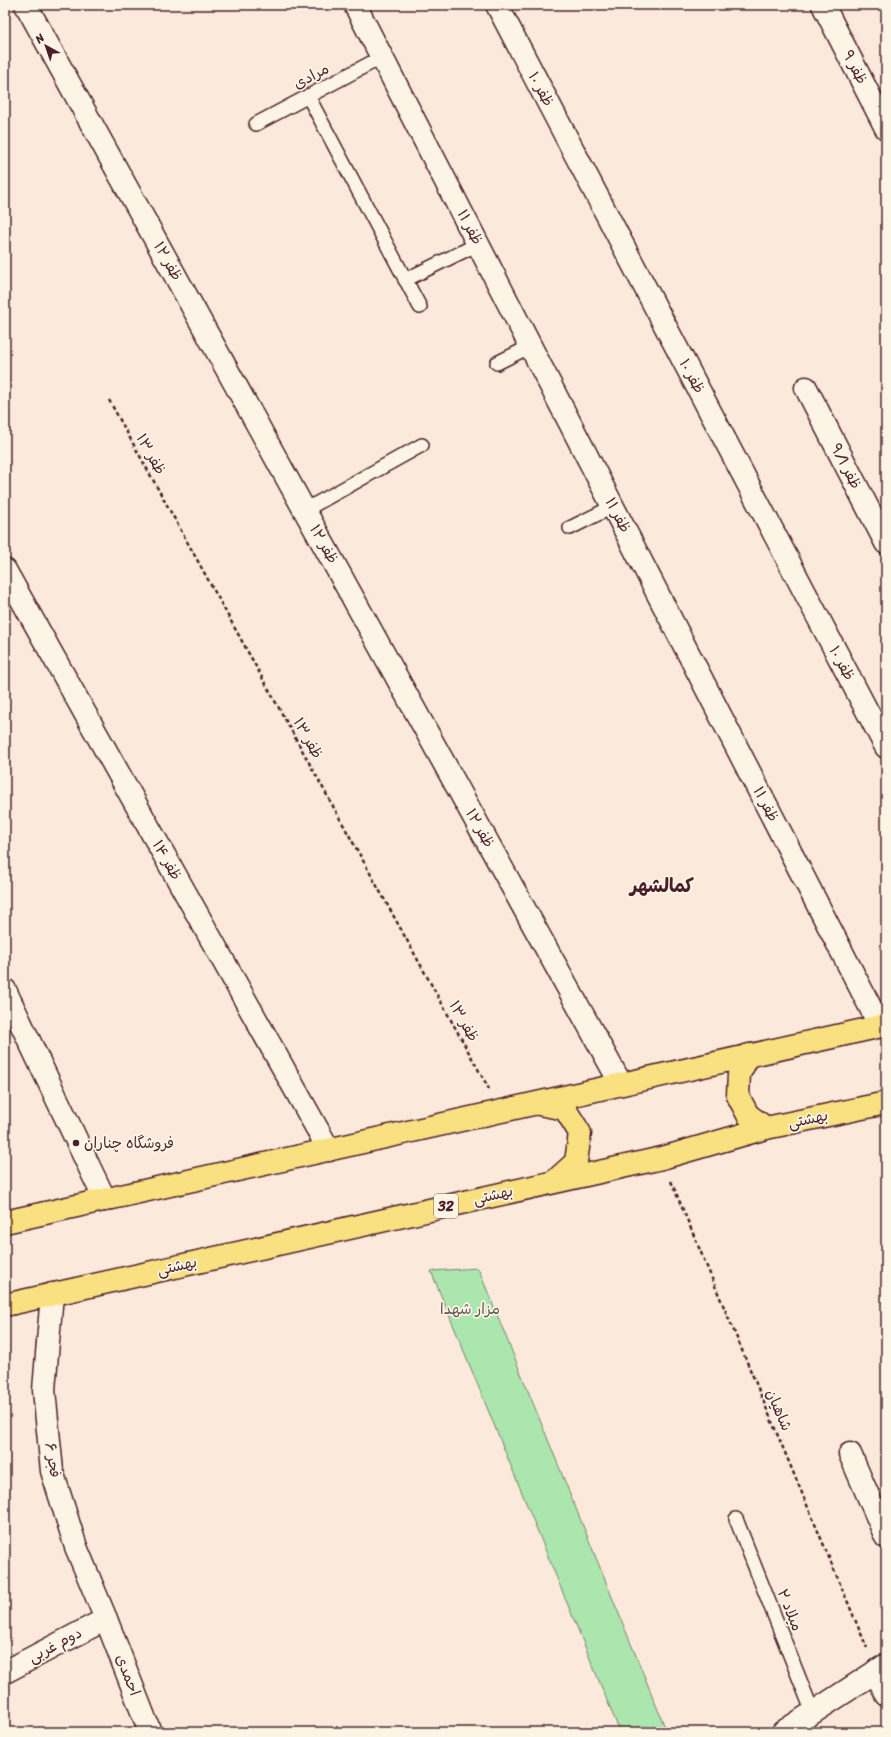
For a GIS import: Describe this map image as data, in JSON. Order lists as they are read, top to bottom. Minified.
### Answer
{"streets":{"highway":["بهشتی","32"],"street":["ظفر ۹","ظفر ۱۰","ظفر ۱۱","ظفر ۱۲","ظفر ۹/۱","ظفر ۱۴","فجر ۶","دوم غربی","احمدی"],"lane":["مرادی","میلاد ۲"],"path":["ظفر ۱۳","شاهیان"]},"crossings":[["مرادی","ظفر ۱۱"],["بهشتی","شاهیان"],["بهشتی","فجر ۶"],["فجر ۶","دوم غربی"],["فجر ۶","احمدی"],["دوم غربی","احمدی"]],"districts":["کمالشهر"],"parks":["مزار شهدا"],"places":["فروشگاه چناران"],"north":"top left"}
